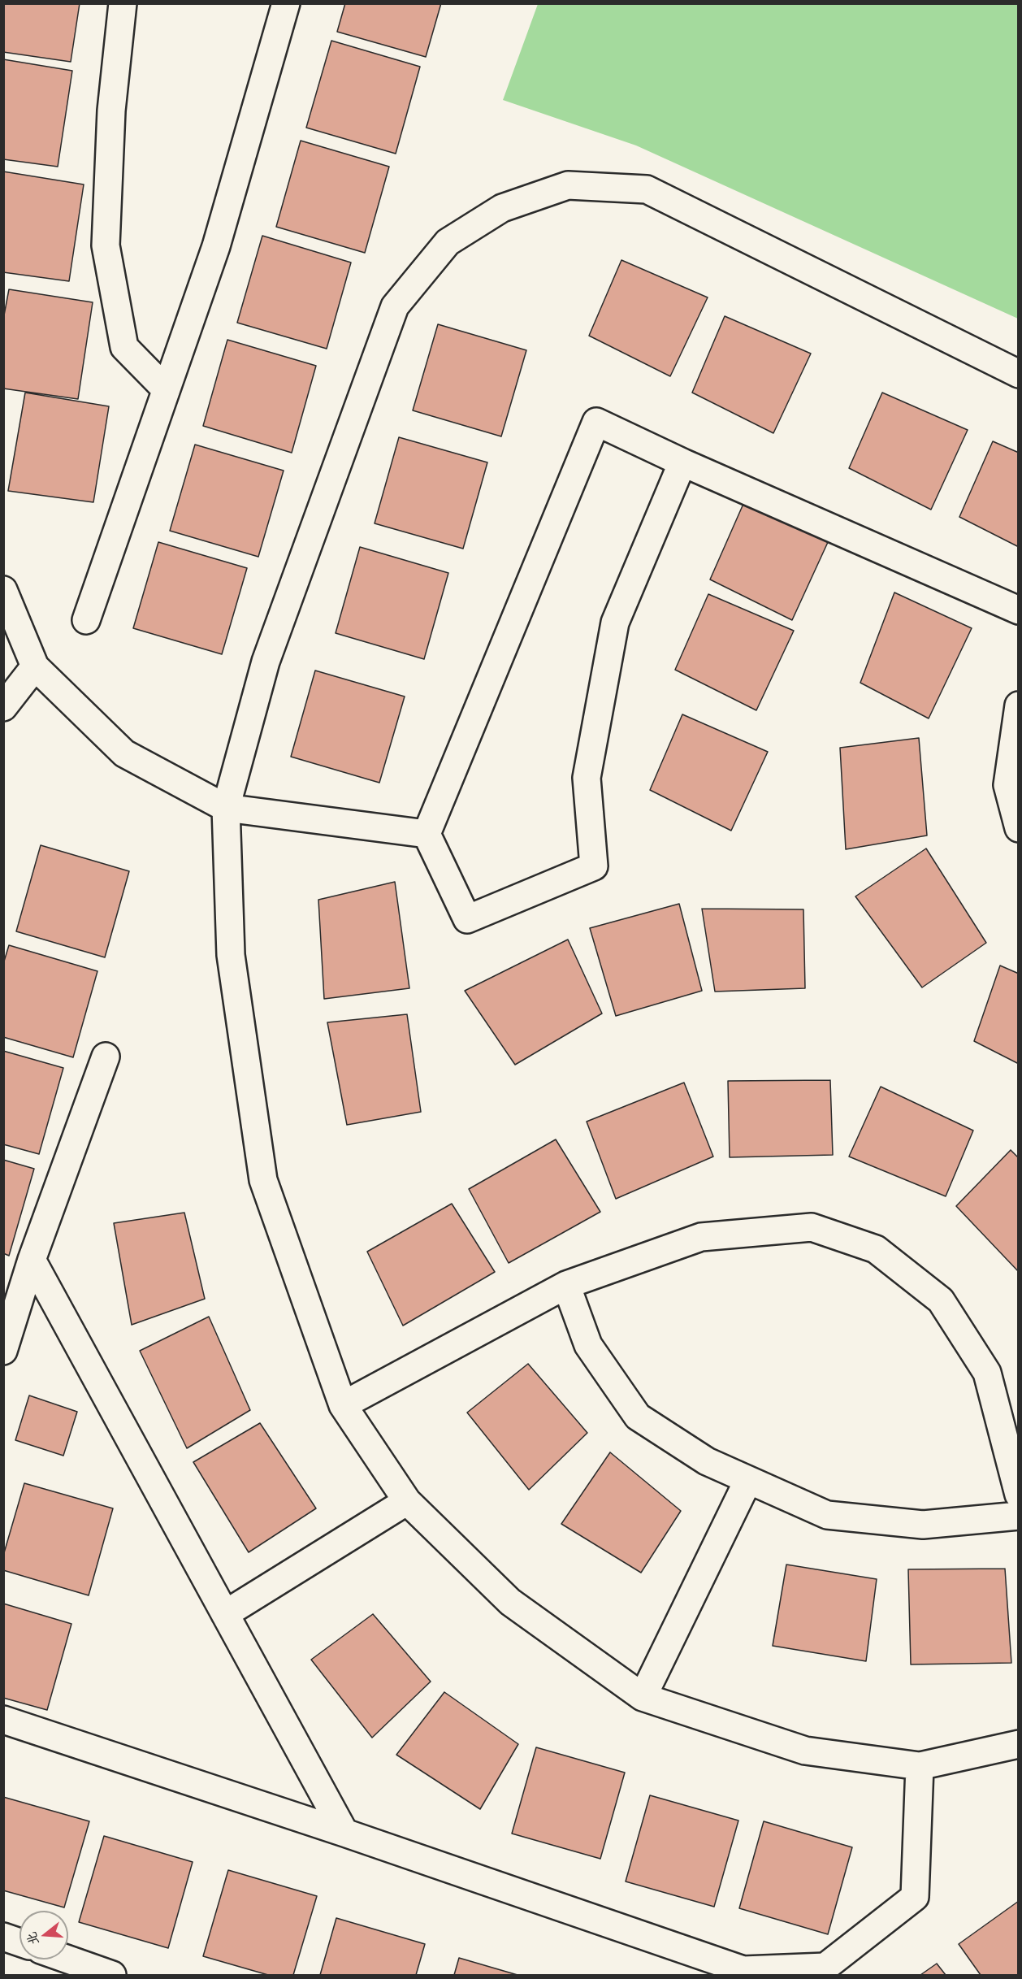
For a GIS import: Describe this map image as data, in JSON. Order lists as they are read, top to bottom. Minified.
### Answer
{"north":"left"}
